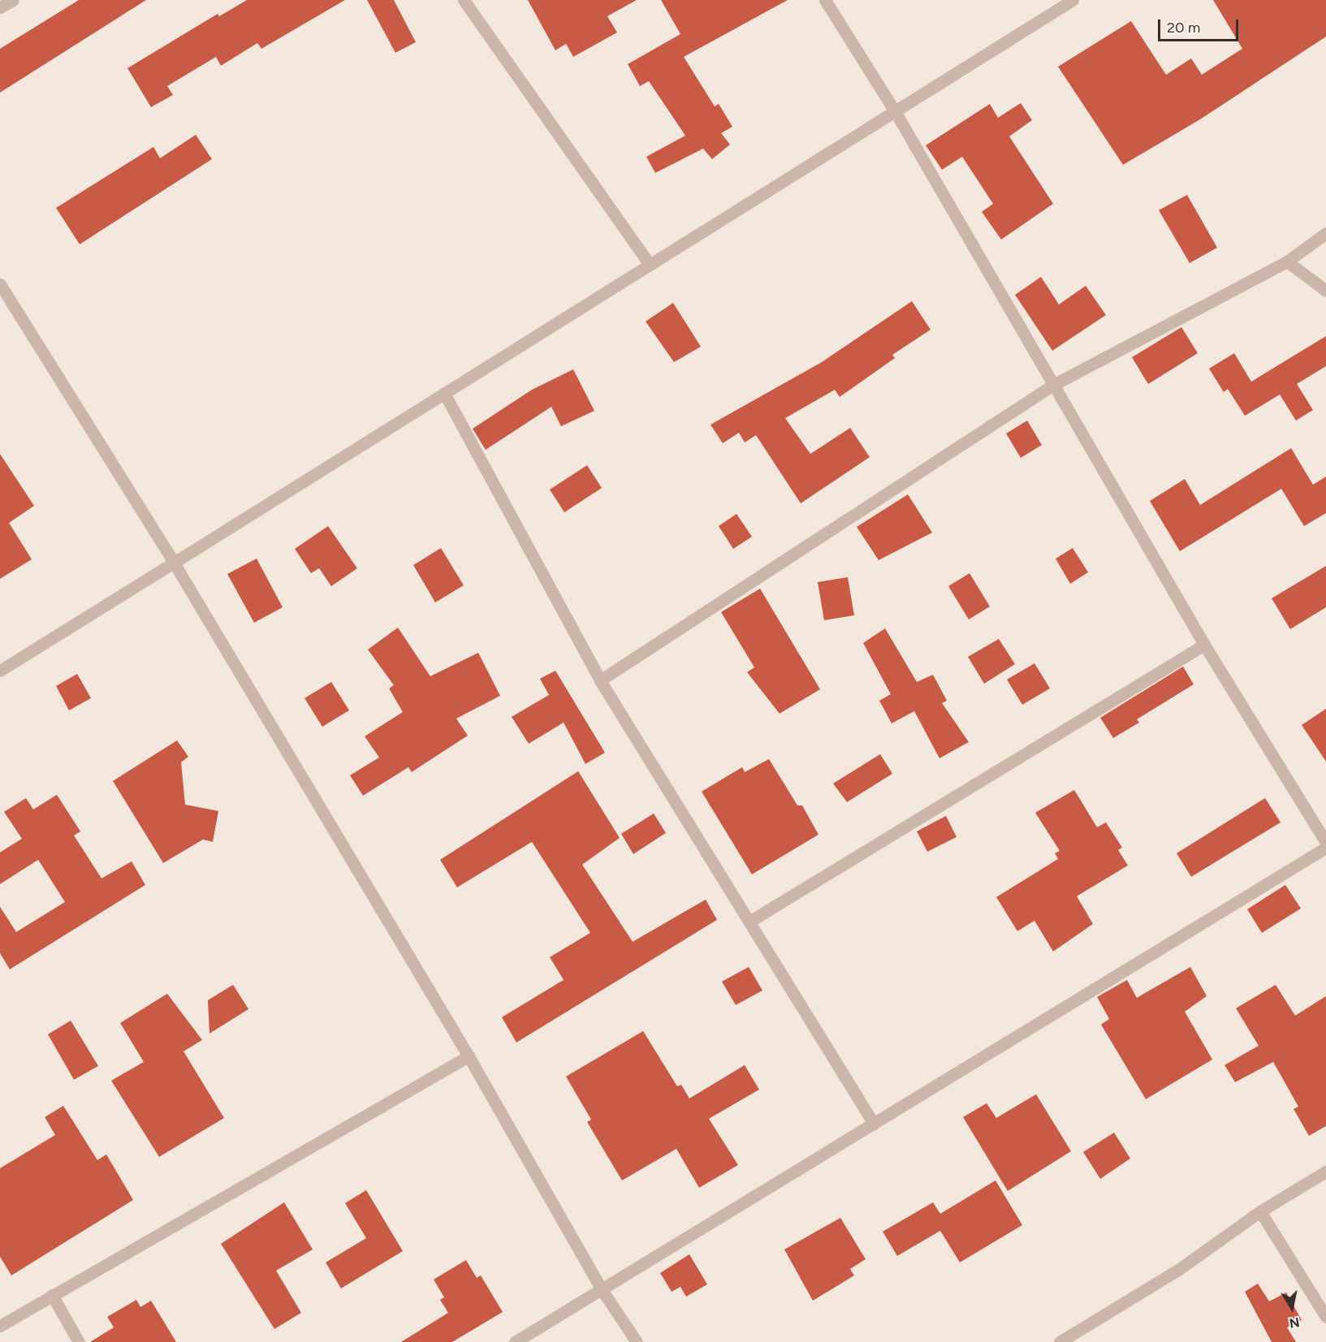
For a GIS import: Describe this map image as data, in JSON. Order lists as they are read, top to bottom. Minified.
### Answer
{"scale_bar":"20 m","north":"bottom"}
